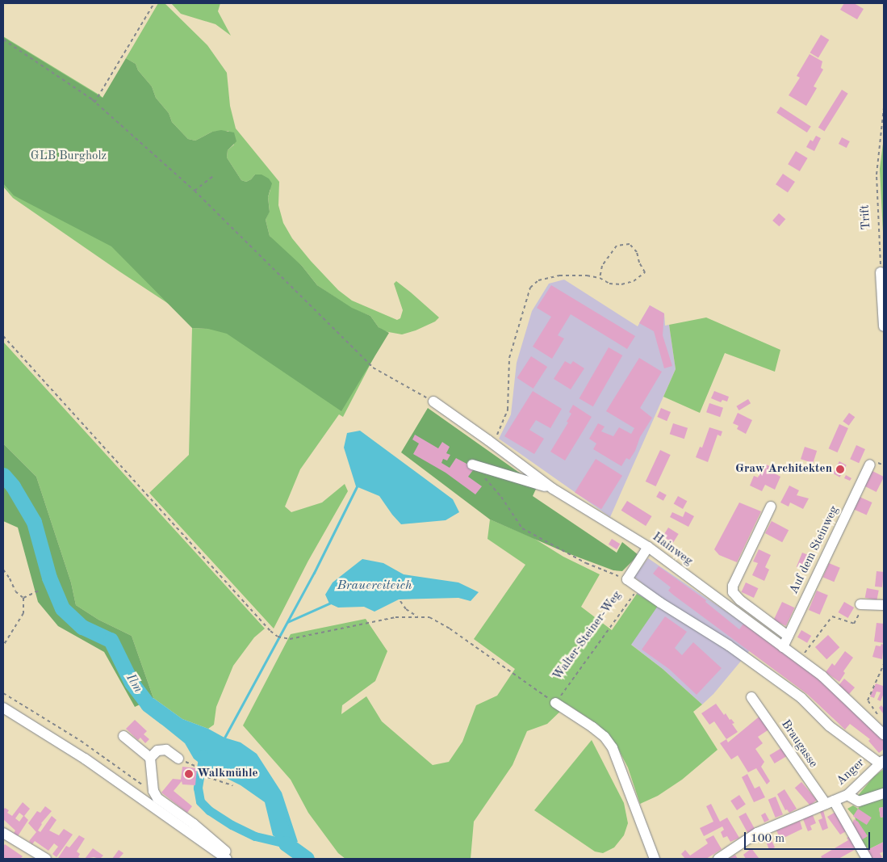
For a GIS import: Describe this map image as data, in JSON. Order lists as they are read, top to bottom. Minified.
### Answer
{"streets":{"street":["Hainweg","Auf dem Steinweg","Walter-Steiner-Weg","Braugasse","Anger"],"path":["Trift"]},"crossings":[["Hainweg","Auf dem Steinweg"],["Hainweg","Walter-Steiner-Weg"],["Braugasse","Anger"]],"water":["Brauereiteich","Ilm"],"parks":["GLB Burgholz"],"places":["Graw Architekten","Walkmühle"],"scale_bar":"100 m"}
